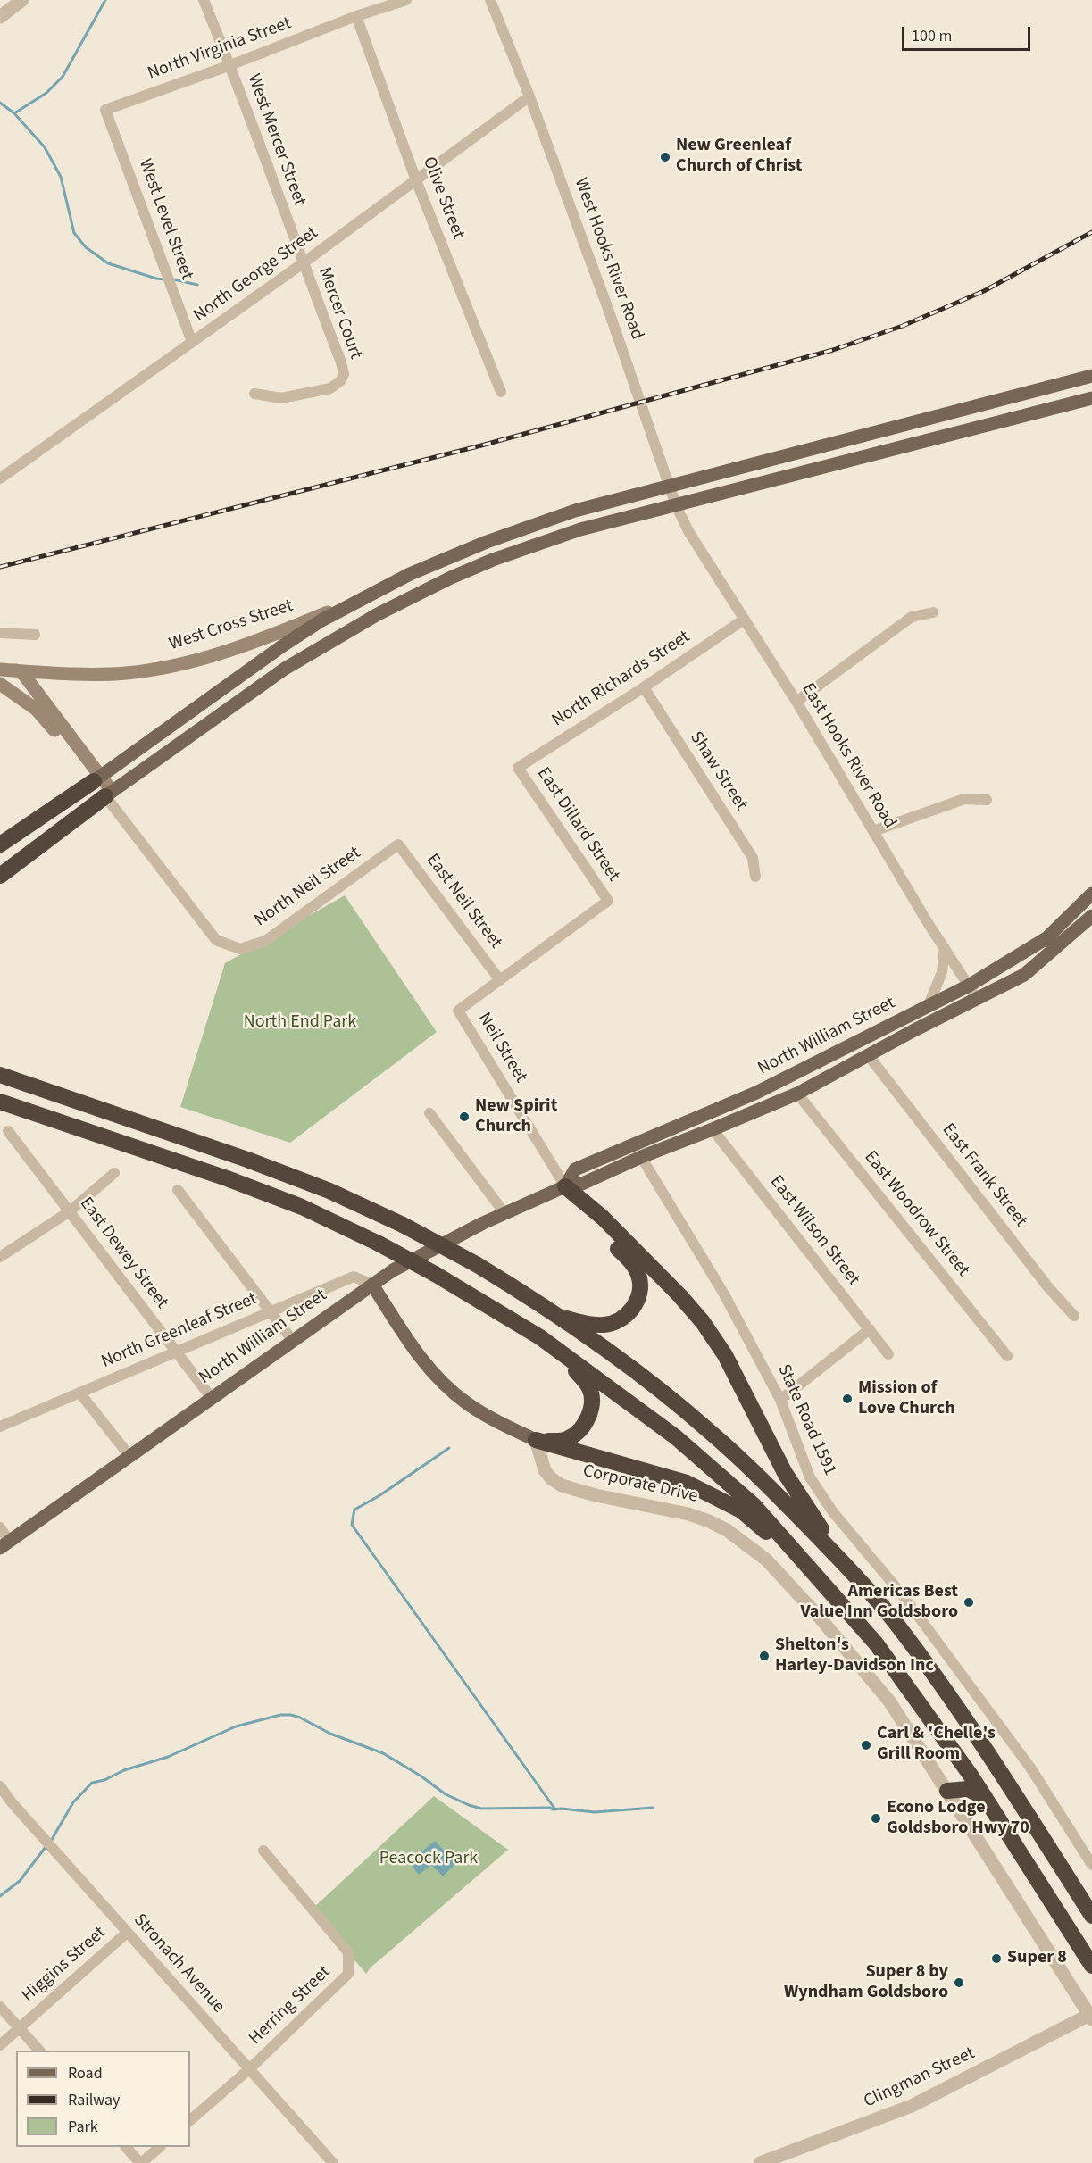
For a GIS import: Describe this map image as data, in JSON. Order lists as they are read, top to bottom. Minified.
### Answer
{"streets":{"main road":["West Cross Street","North William Street"],"street":["North Virginia Street","West Mercer Street","Olive Street","West Level Street","West Hooks River Road","North George Street","Mercer Court","North Richards Street","East Hooks River Road","Shaw Street","East Dillard Street","North Neil Street","East Neil Street","Neil Street","East Frank Street","East Woodrow Street","East Wilson Street","East Dewey Street","North Greenleaf Street","State Road 1591","Corporate Drive","Stronach Avenue","Higgins Street","Herring Street","Clingman Street"]},"crossings":[["North Virginia Street","West Mercer Street"],["North Virginia Street","Olive Street"],["North Virginia Street","West Level Street"],["West Mercer Street","North George Street"],["West Mercer Street","Mercer Court"],["Olive Street","North George Street"],["West Level Street","North George Street"],["West Hooks River Road","North George Street"],["West Hooks River Road","East Hooks River Road"],["North George Street","Mercer Court"],["North Richards Street","East Hooks River Road"],["North Richards Street","Shaw Street"],["North Richards Street","East Dillard Street"],["East Hooks River Road","North William Street"],["East Dillard Street","East Neil Street"],["East Dillard Street","Neil Street"],["North Neil Street","East Neil Street"],["East Neil Street","Neil Street"],["North William Street","Neil Street"],["North William Street","East Frank Street"],["North William Street","East Woodrow Street"],["North William Street","East Wilson Street"],["North William Street","East Dewey Street"],["North William Street","North Greenleaf Street"],["North William Street","State Road 1591"],["East Dewey Street","North Greenleaf Street"],["Corporate Drive","Clingman Street"],["Stronach Avenue","Higgins Street"],["Stronach Avenue","Herring Street"]],"parks":["North End Park","Peacock Park"],"places":["New Greenleaf Church of Christ","New Spirit Church","Mission of Love Church","Americas Best Value Inn Goldsboro","Shelton's Harley-Davidson Inc","Carl & 'Chelle's Grill Room","Econo Lodge Goldsboro Hwy 70","Super 8","Super 8 by Wyndham Goldsboro"],"legend":["Road","Railway","Park"],"scale_bar":"100 m"}
